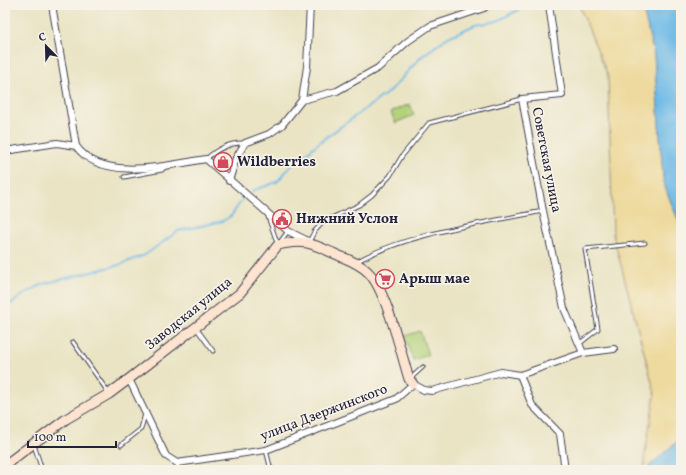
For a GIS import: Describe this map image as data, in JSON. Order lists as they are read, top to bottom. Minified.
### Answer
{"streets":{"street":["Советская улица","Заводская улица","улица Дзержинского"]},"places":{"shop":["Wildberries"],"public building":["Нижний Услон"],"supermarket":["Арыш мае"]},"scale_bar":"100 m","north":"top left"}
